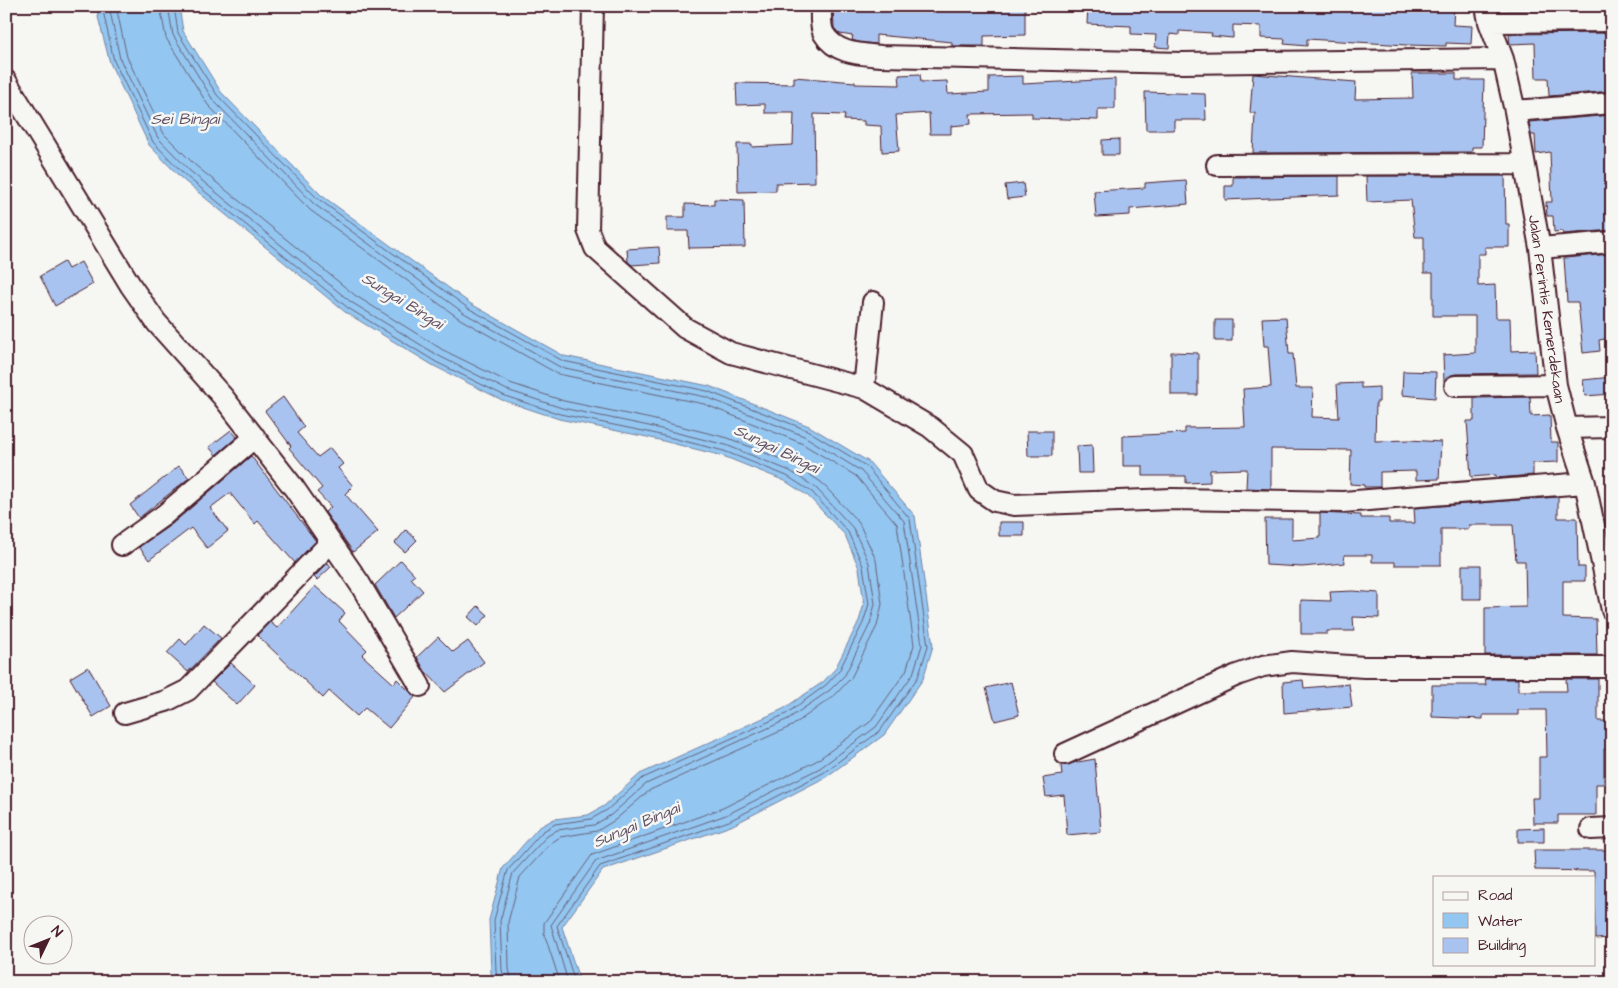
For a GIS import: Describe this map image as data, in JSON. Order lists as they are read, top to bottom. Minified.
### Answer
{"streets":{"street":["Jalan Perintis Kemerdekaan"]},"water":["Sei Bingai","Sungai Bingai"],"legend":["Road","Water","Building"],"north":"top right"}
